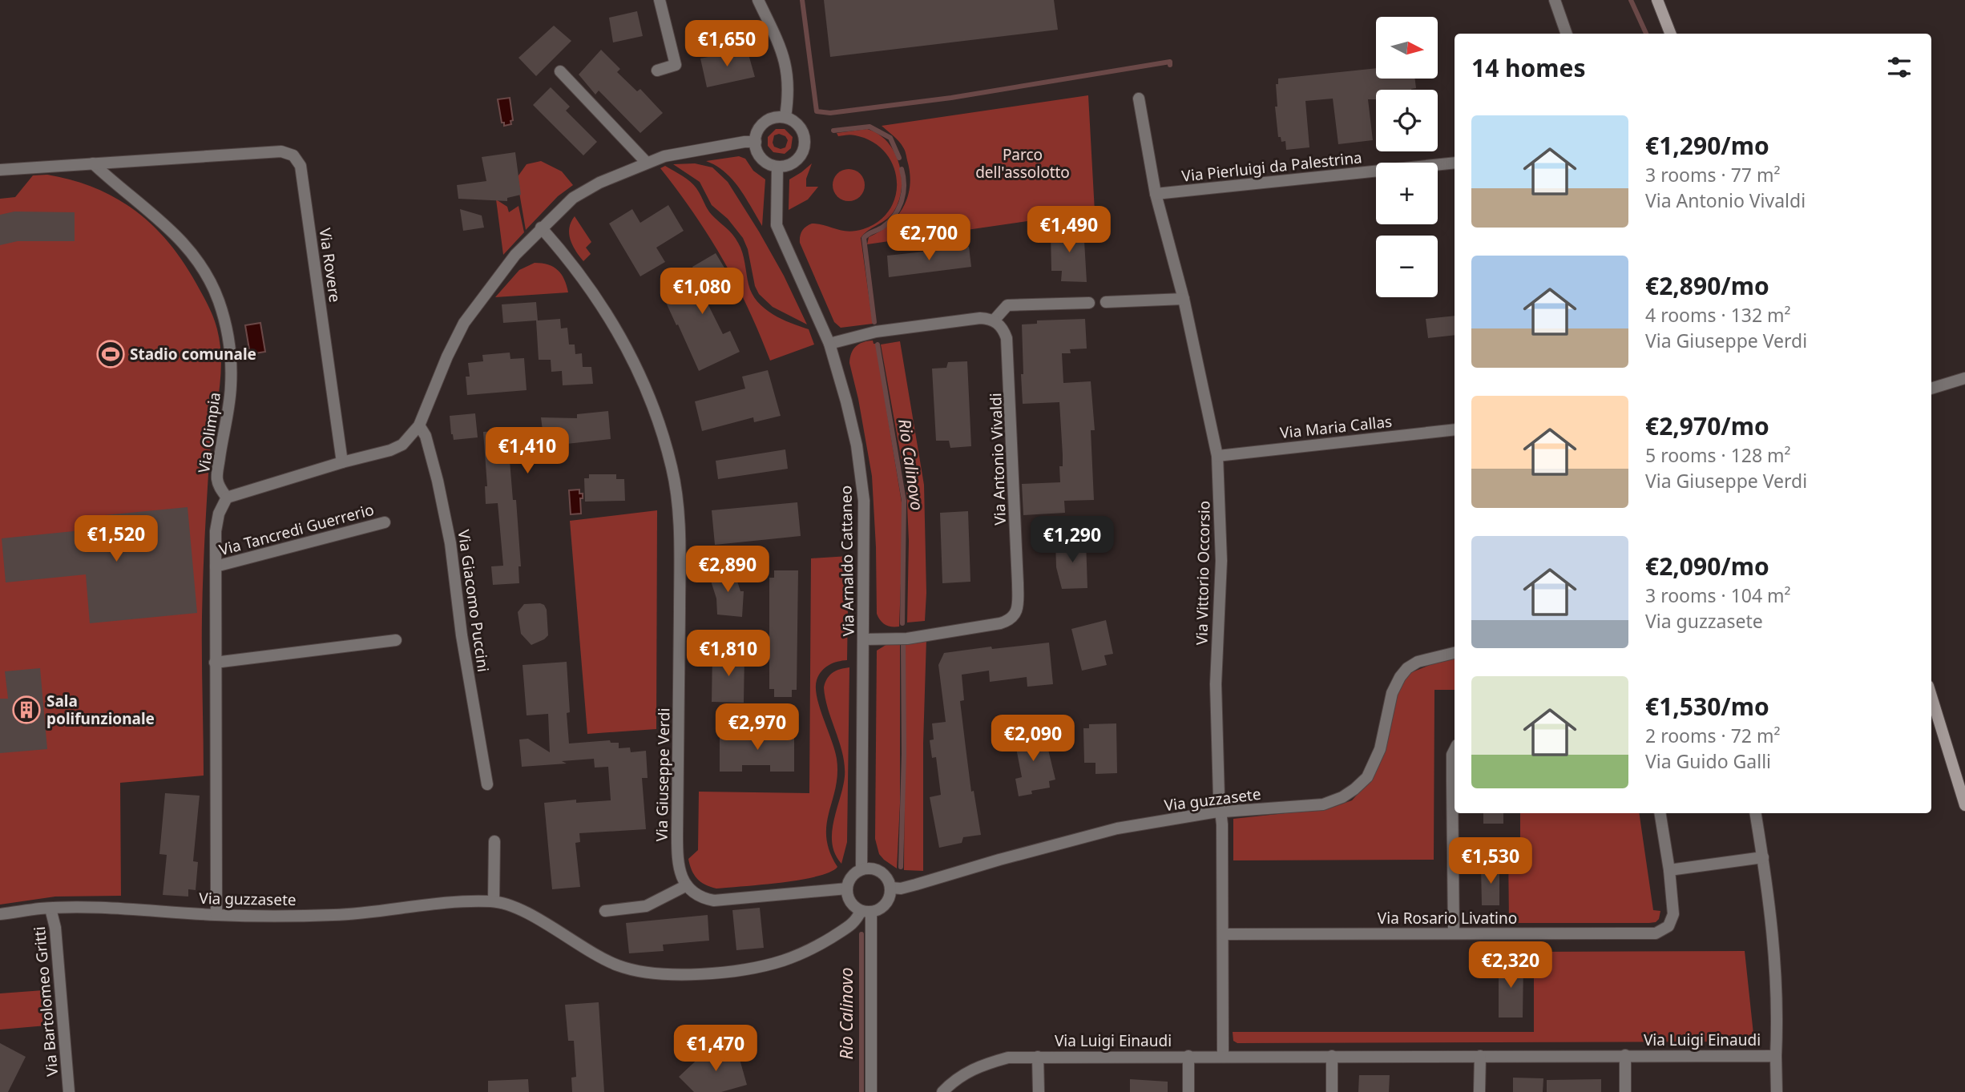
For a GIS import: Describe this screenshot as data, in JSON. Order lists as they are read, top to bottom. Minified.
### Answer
{"streets":{"street":["Via Pierluigi da Palestrina","Via Rovere","Via Maria Callas","Via Olimpia","Via Antonio Vivaldi","Via Tancredi Guerrerio","Via Arnaldo Cattaneo","Via Vittorio Occorsio","Via Giacomo Puccini","Via Giuseppe Verdi","Via guzzasete","Via Rosario Livatino","Via Bartolomeo Gritti","Via Luigi Einaudi"]},"crossings":[["Via Pierluigi da Palestrina","Via Vittorio Occorsio"],["Via Rovere","Via Olimpia"],["Via Maria Callas","Via Vittorio Occorsio"],["Via Antonio Vivaldi","Via Arnaldo Cattaneo"],["Via Arnaldo Cattaneo","Via guzzasete"],["Via Vittorio Occorsio","Via guzzasete"],["Via Vittorio Occorsio","Via Rosario Livatino"],["Via Vittorio Occorsio","Via Luigi Einaudi"],["Via guzzasete","Via Bartolomeo Gritti"]],"water":["Rio Calinovo"],"parks":["Parco dell'assolotto"],"places":{"sports":["Stadio comunale"],"building":["Sala polifunzionale"]},"north":"right","page":{"map_buttons":["+","−"],"price":["€1,650","€1,490","€2,700","€1,080","€1,410","€1,520","€1,290","€2,890","€1,810","€2,970","€2,090","€1,530","€2,320","€1,470"],"heading":"14 homes","list":[{"name":"€1,290/mo","note":"3 rooms · 77 m² · Via Antonio Vivaldi"},{"name":"€2,890/mo","note":"4 rooms · 132 m² · Via Giuseppe Verdi"},{"name":"€2,970/mo","note":"5 rooms · 128 m² · Via Giuseppe Verdi"},{"name":"€2,090/mo","note":"3 rooms · 104 m² · Via guzzasete"},{"name":"€1,530/mo","note":"2 rooms · 72 m² · Via Guido Galli"}]}}
